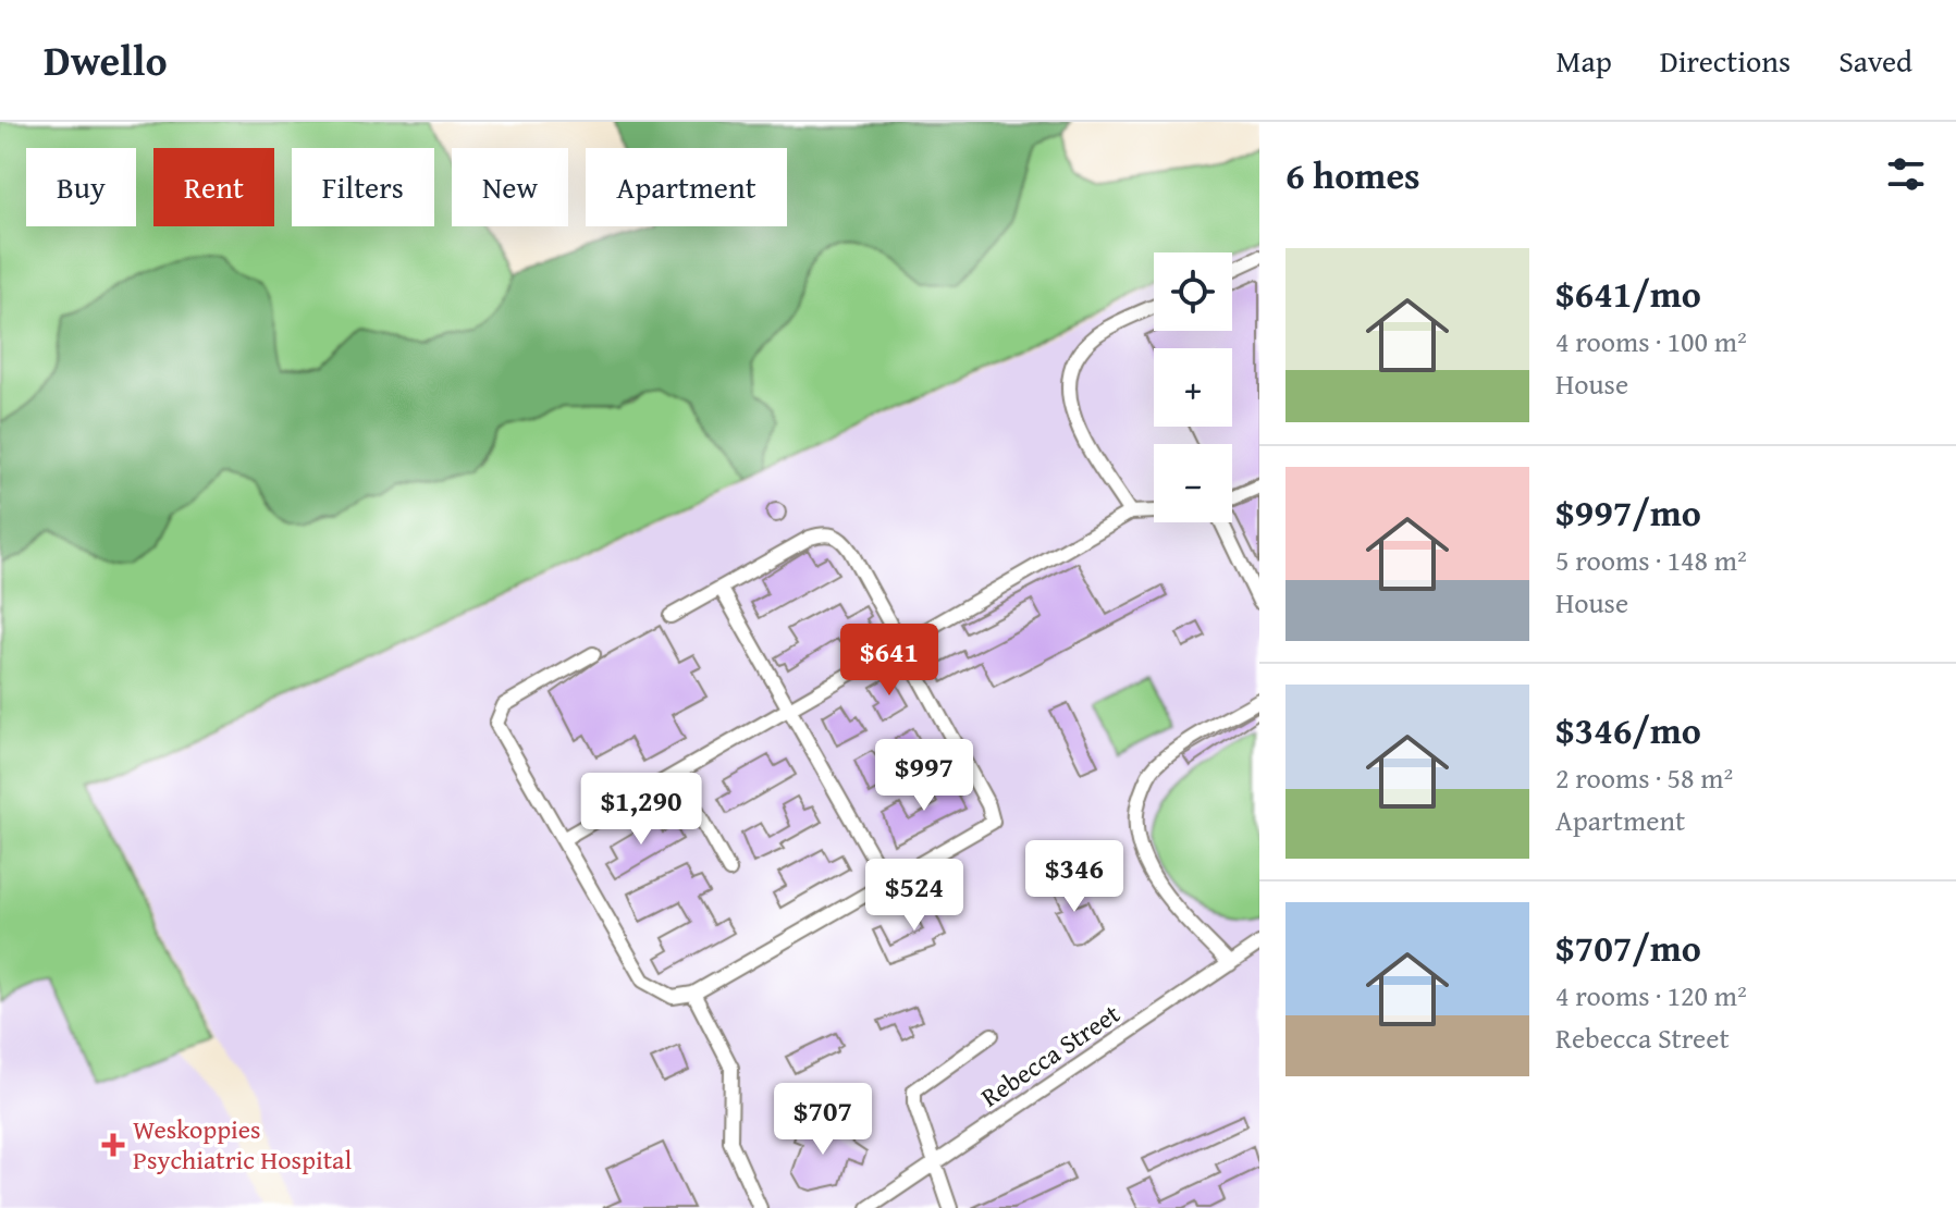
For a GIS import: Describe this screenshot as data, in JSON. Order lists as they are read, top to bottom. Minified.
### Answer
{"streets":{"street":["Rebecca Street"]},"places":{"health":["Weskoppies Psychiatric Hospital"]},"page":{"header":"Dwello","nav":["Map","Directions","Saved"],"heading":"6 homes","chip":["Buy","Rent","Filters","New","Apartment"],"list":[{"name":"$641/mo","note":"4 rooms · 100 m² · House"},{"name":"$997/mo","note":"5 rooms · 148 m² · House"},{"name":"$346/mo","note":"2 rooms · 58 m² · Apartment"},{"name":"$707/mo","note":"4 rooms · 120 m² · Rebecca Street"}],"map_buttons":["+","−"],"price":["$641","$997","$1,290","$346","$524","$707"]}}
